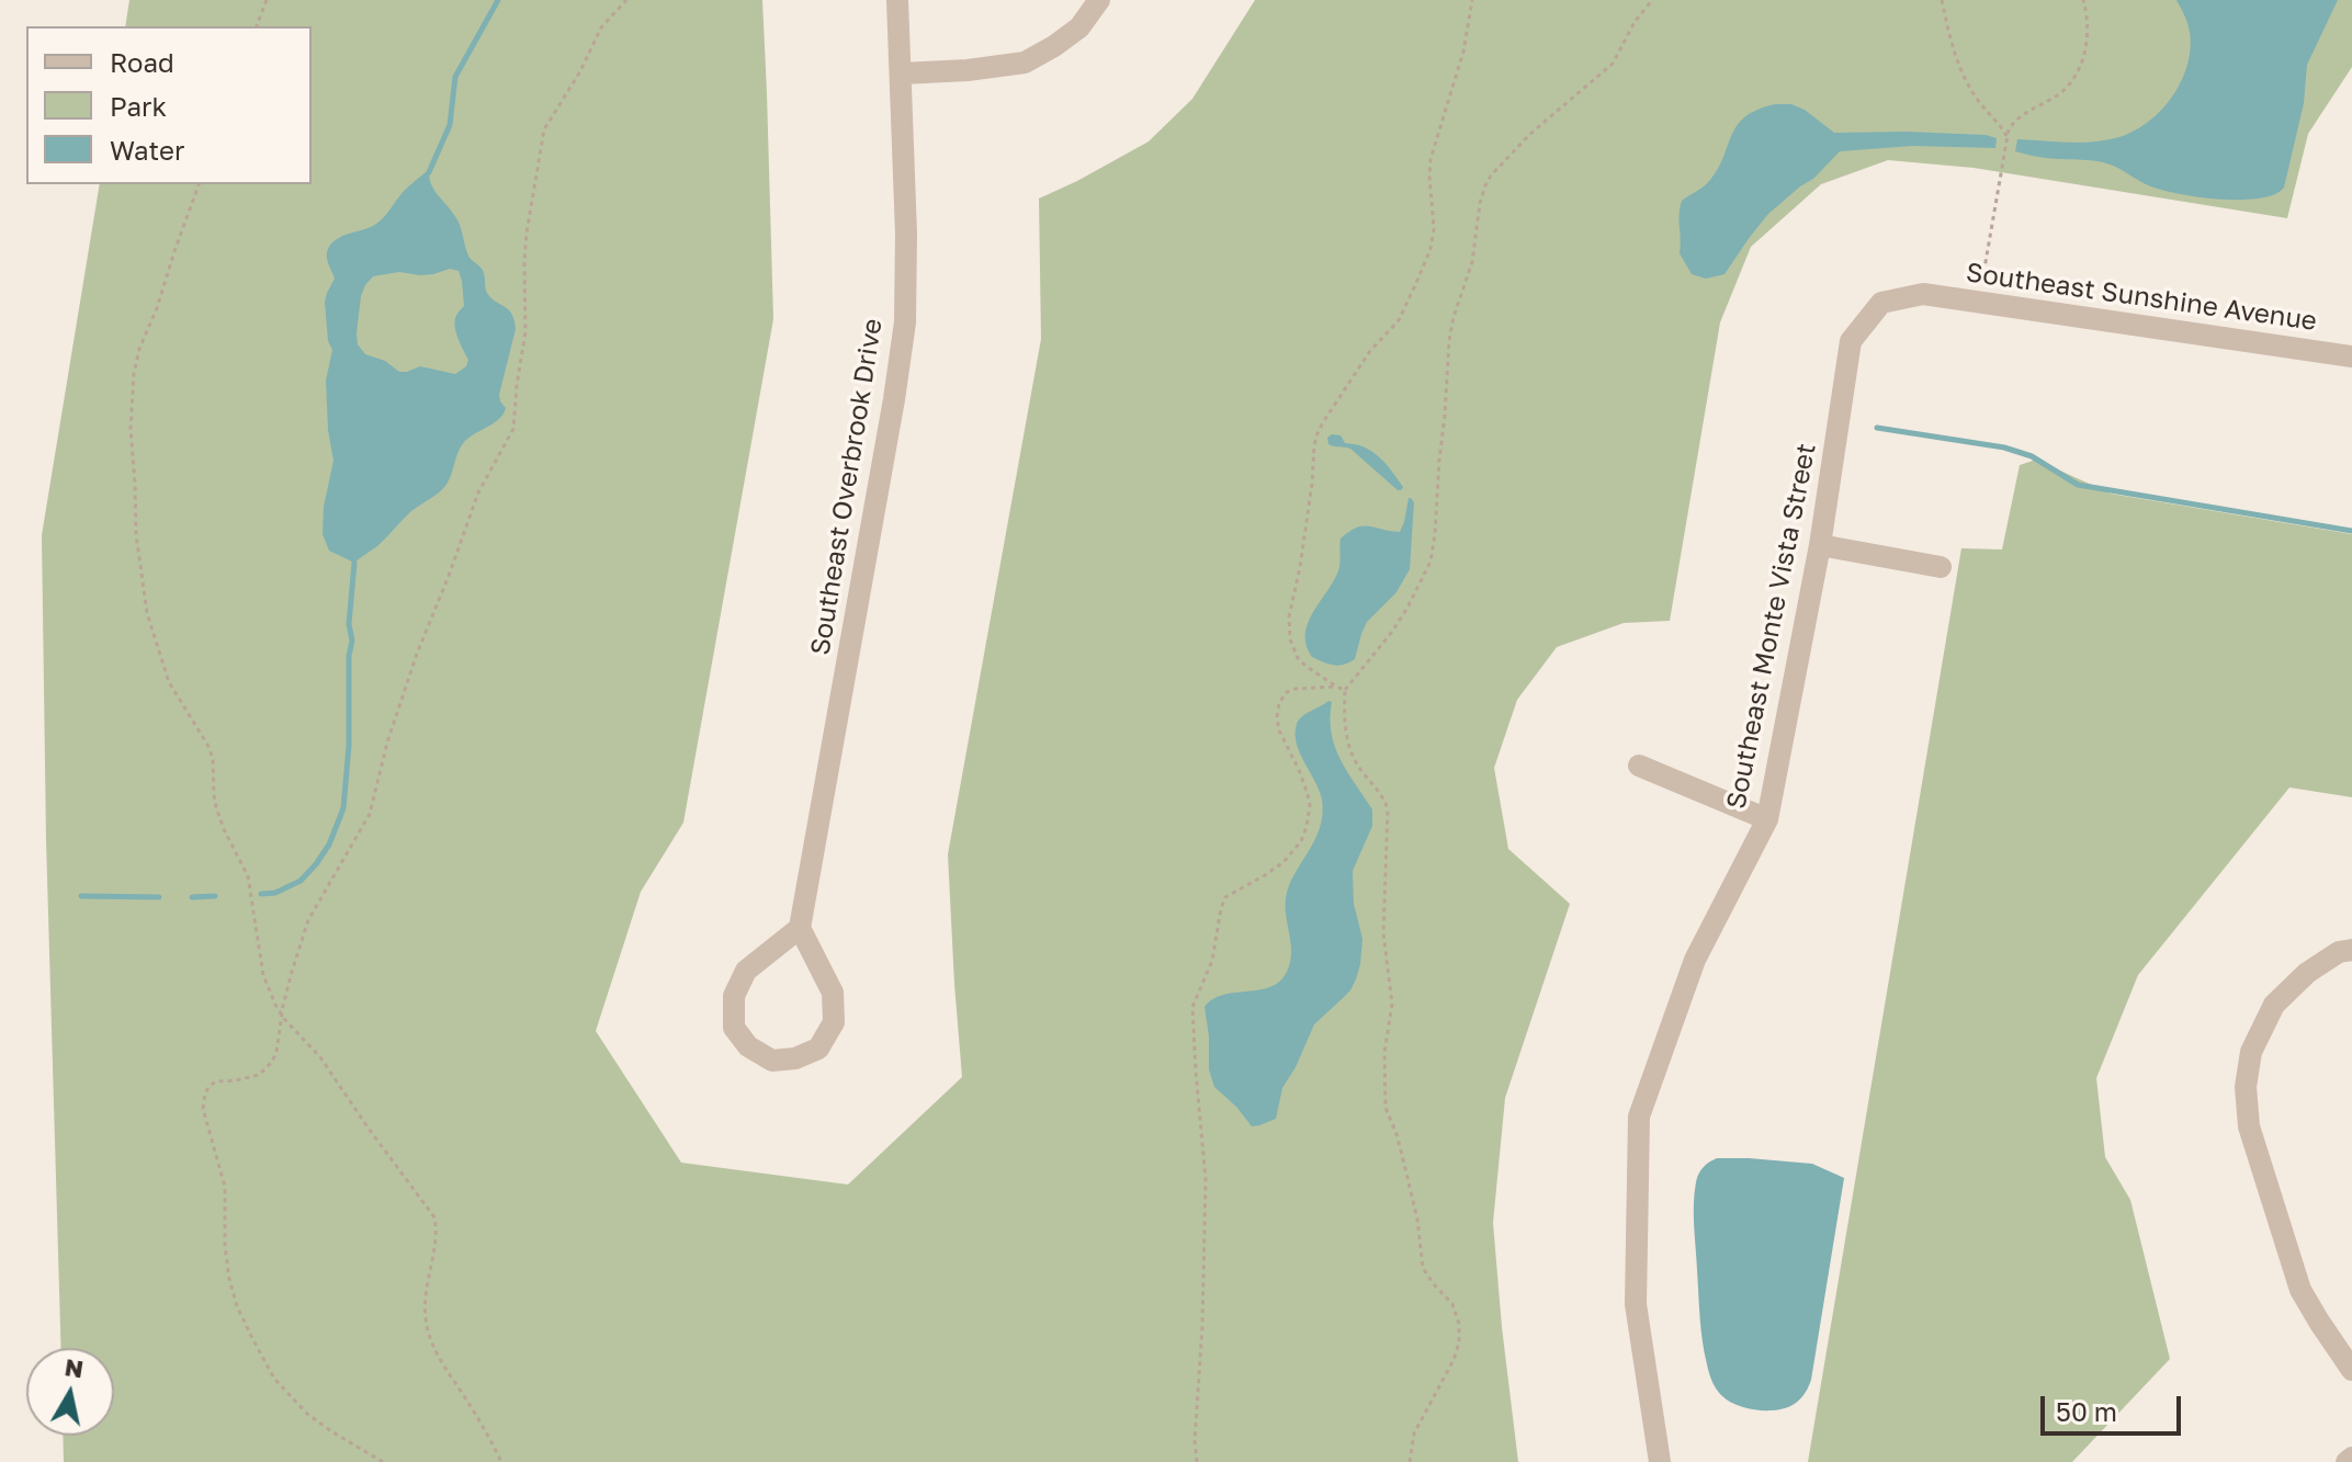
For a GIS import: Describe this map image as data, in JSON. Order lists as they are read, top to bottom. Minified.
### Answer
{"streets":{"street":["Southeast Sunshine Avenue","Southeast Overbrook Drive","Southeast Monte Vista Street"]},"crossings":[["Southeast Sunshine Avenue","Southeast Monte Vista Street"]],"legend":["Road","Park","Water"],"scale_bar":"50 m","north":"top"}
